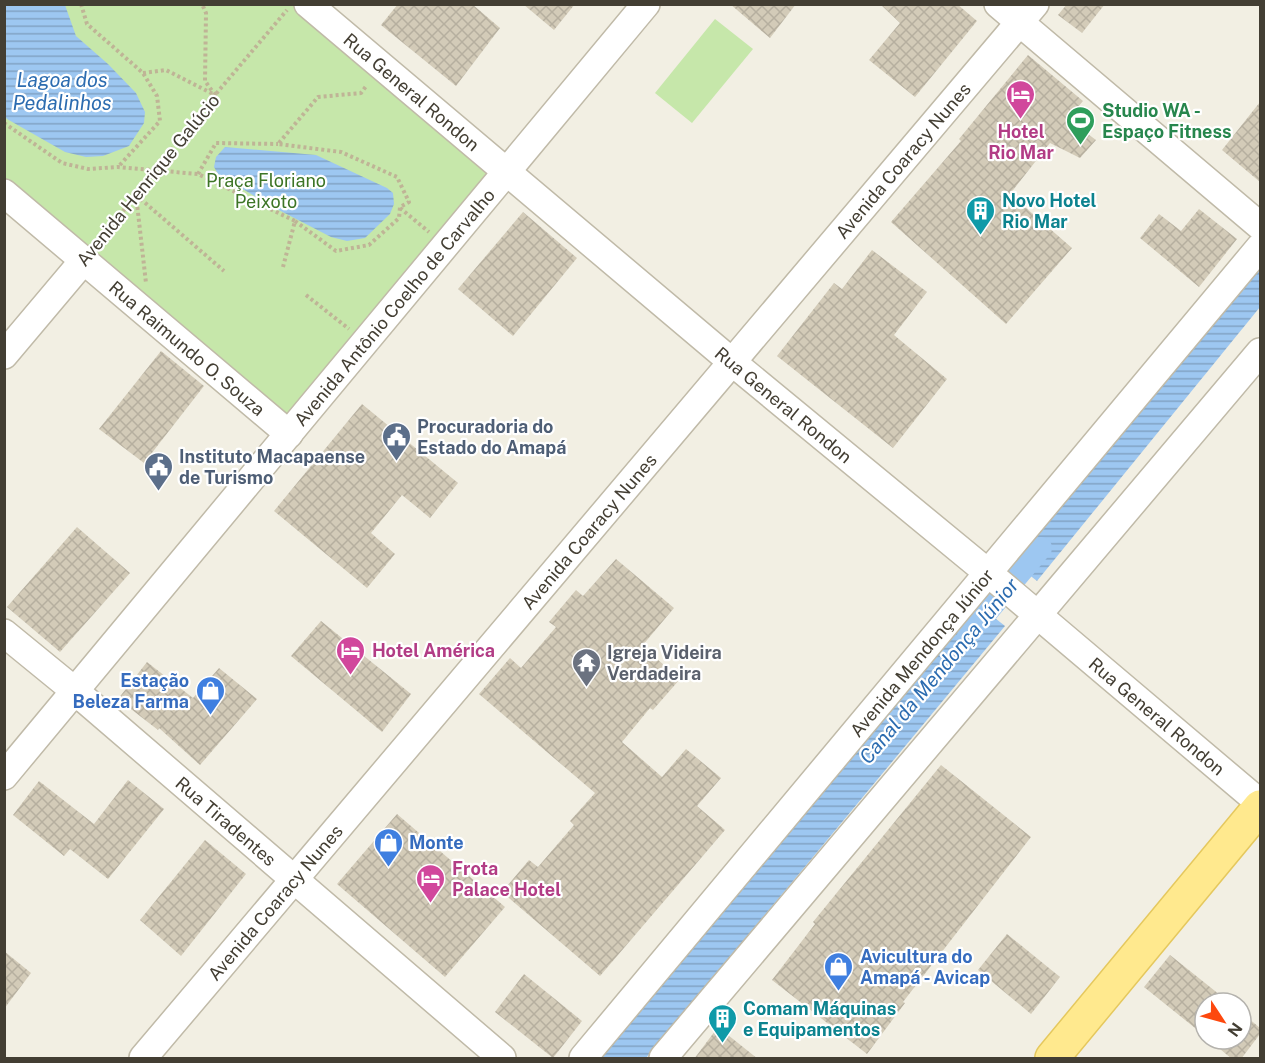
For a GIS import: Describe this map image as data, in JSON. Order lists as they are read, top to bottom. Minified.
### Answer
{"streets":{"street":["Rua General Rondon","Avenida Coaracy Nunes","Avenida Henrique Galúcio","Avenida Antônio Coelho de Carvalho","Rua Raimundo O. Souza","Avenida Mendonça Júnior","Rua Tiradentes"]},"crossings":[["Rua General Rondon","Avenida Coaracy Nunes"],["Rua General Rondon","Avenida Antônio Coelho de Carvalho"],["Rua General Rondon","Avenida Mendonça Júnior"],["Avenida Coaracy Nunes","Rua Tiradentes"],["Avenida Henrique Galúcio","Rua Raimundo O. Souza"],["Avenida Antônio Coelho de Carvalho","Rua Raimundo O. Souza"],["Avenida Antônio Coelho de Carvalho","Rua Tiradentes"]],"water":["Lagoa dos Pedalinhos","Canal da Mendonça Júnior"],"parks":["Praça Floriano Peixoto"],"places":{"hotel":["Hotel Rio Mar","Hotel América","Frota Palace Hotel"],"sports":["Studio WA - Espaço Fitness"],"building":["Novo Hotel Rio Mar","Comam Máquinas e Equipamentos"],"public building":["Procuradoria do Estado do Amapá","Instituto Macapaense de Turismo"],"temple":["Igreja Videira Verdadeira"],"shop":["Estação Beleza Farma","Monte","Avicultura do Amapá - Avicap"]},"north":"bottom right"}
